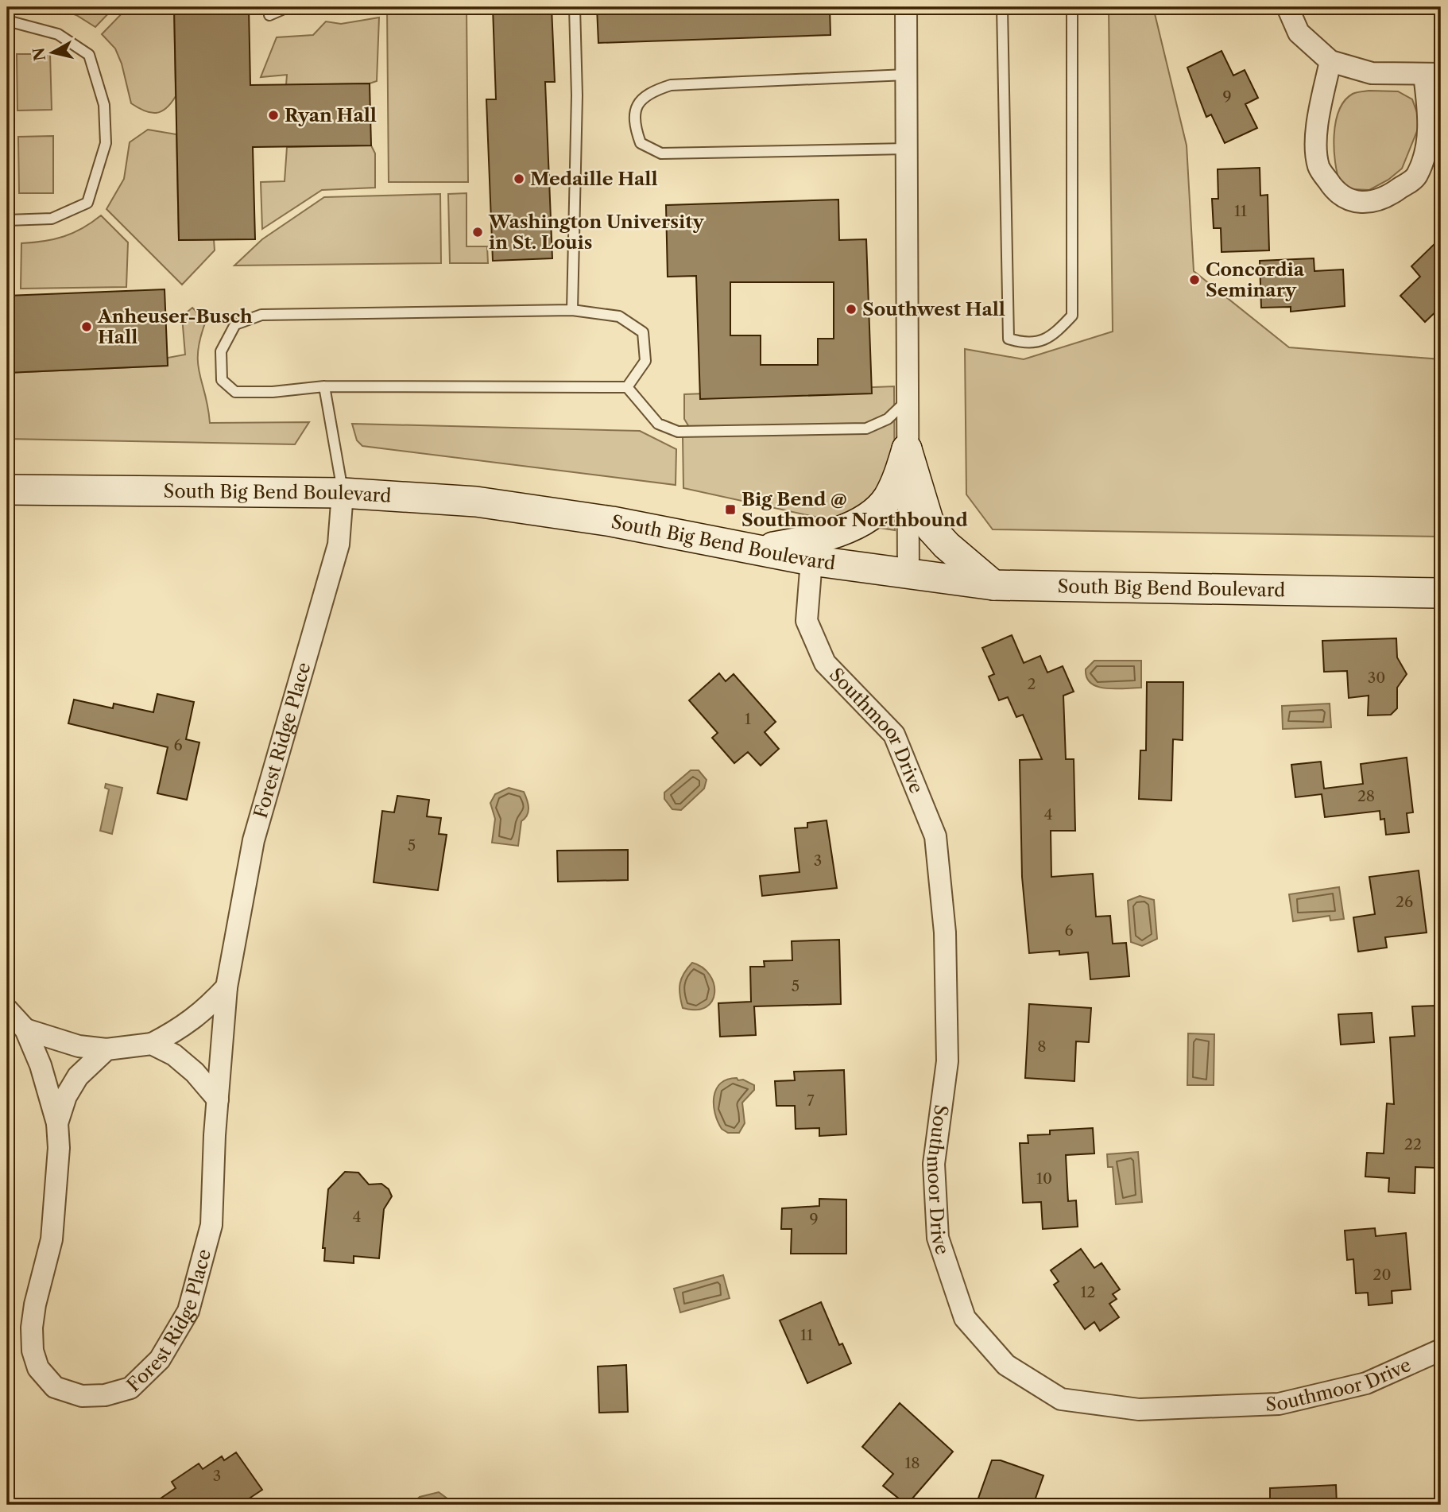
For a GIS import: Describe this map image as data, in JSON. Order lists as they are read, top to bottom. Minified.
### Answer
{"streets":{"main road":["South Big Bend Boulevard"],"street":["Southmoor Drive","Forest Ridge Place"]},"crossings":[["South Big Bend Boulevard","Southmoor Drive"],["South Big Bend Boulevard","Forest Ridge Place"]],"places":{"other":["Ryan Hall","Medaille Hall","Washington University in St. Louis","Concordia Seminary","Southwest Hall","Anheuser-Busch Hall"],"transit":["Big Bend @ Southmoor Northbound"]},"house_numbers":["9","11","30","2","1","6","28","4","5","3","26","6","5","8","7","22","10","4","9","20","12","11","18","3"],"north":"left"}
